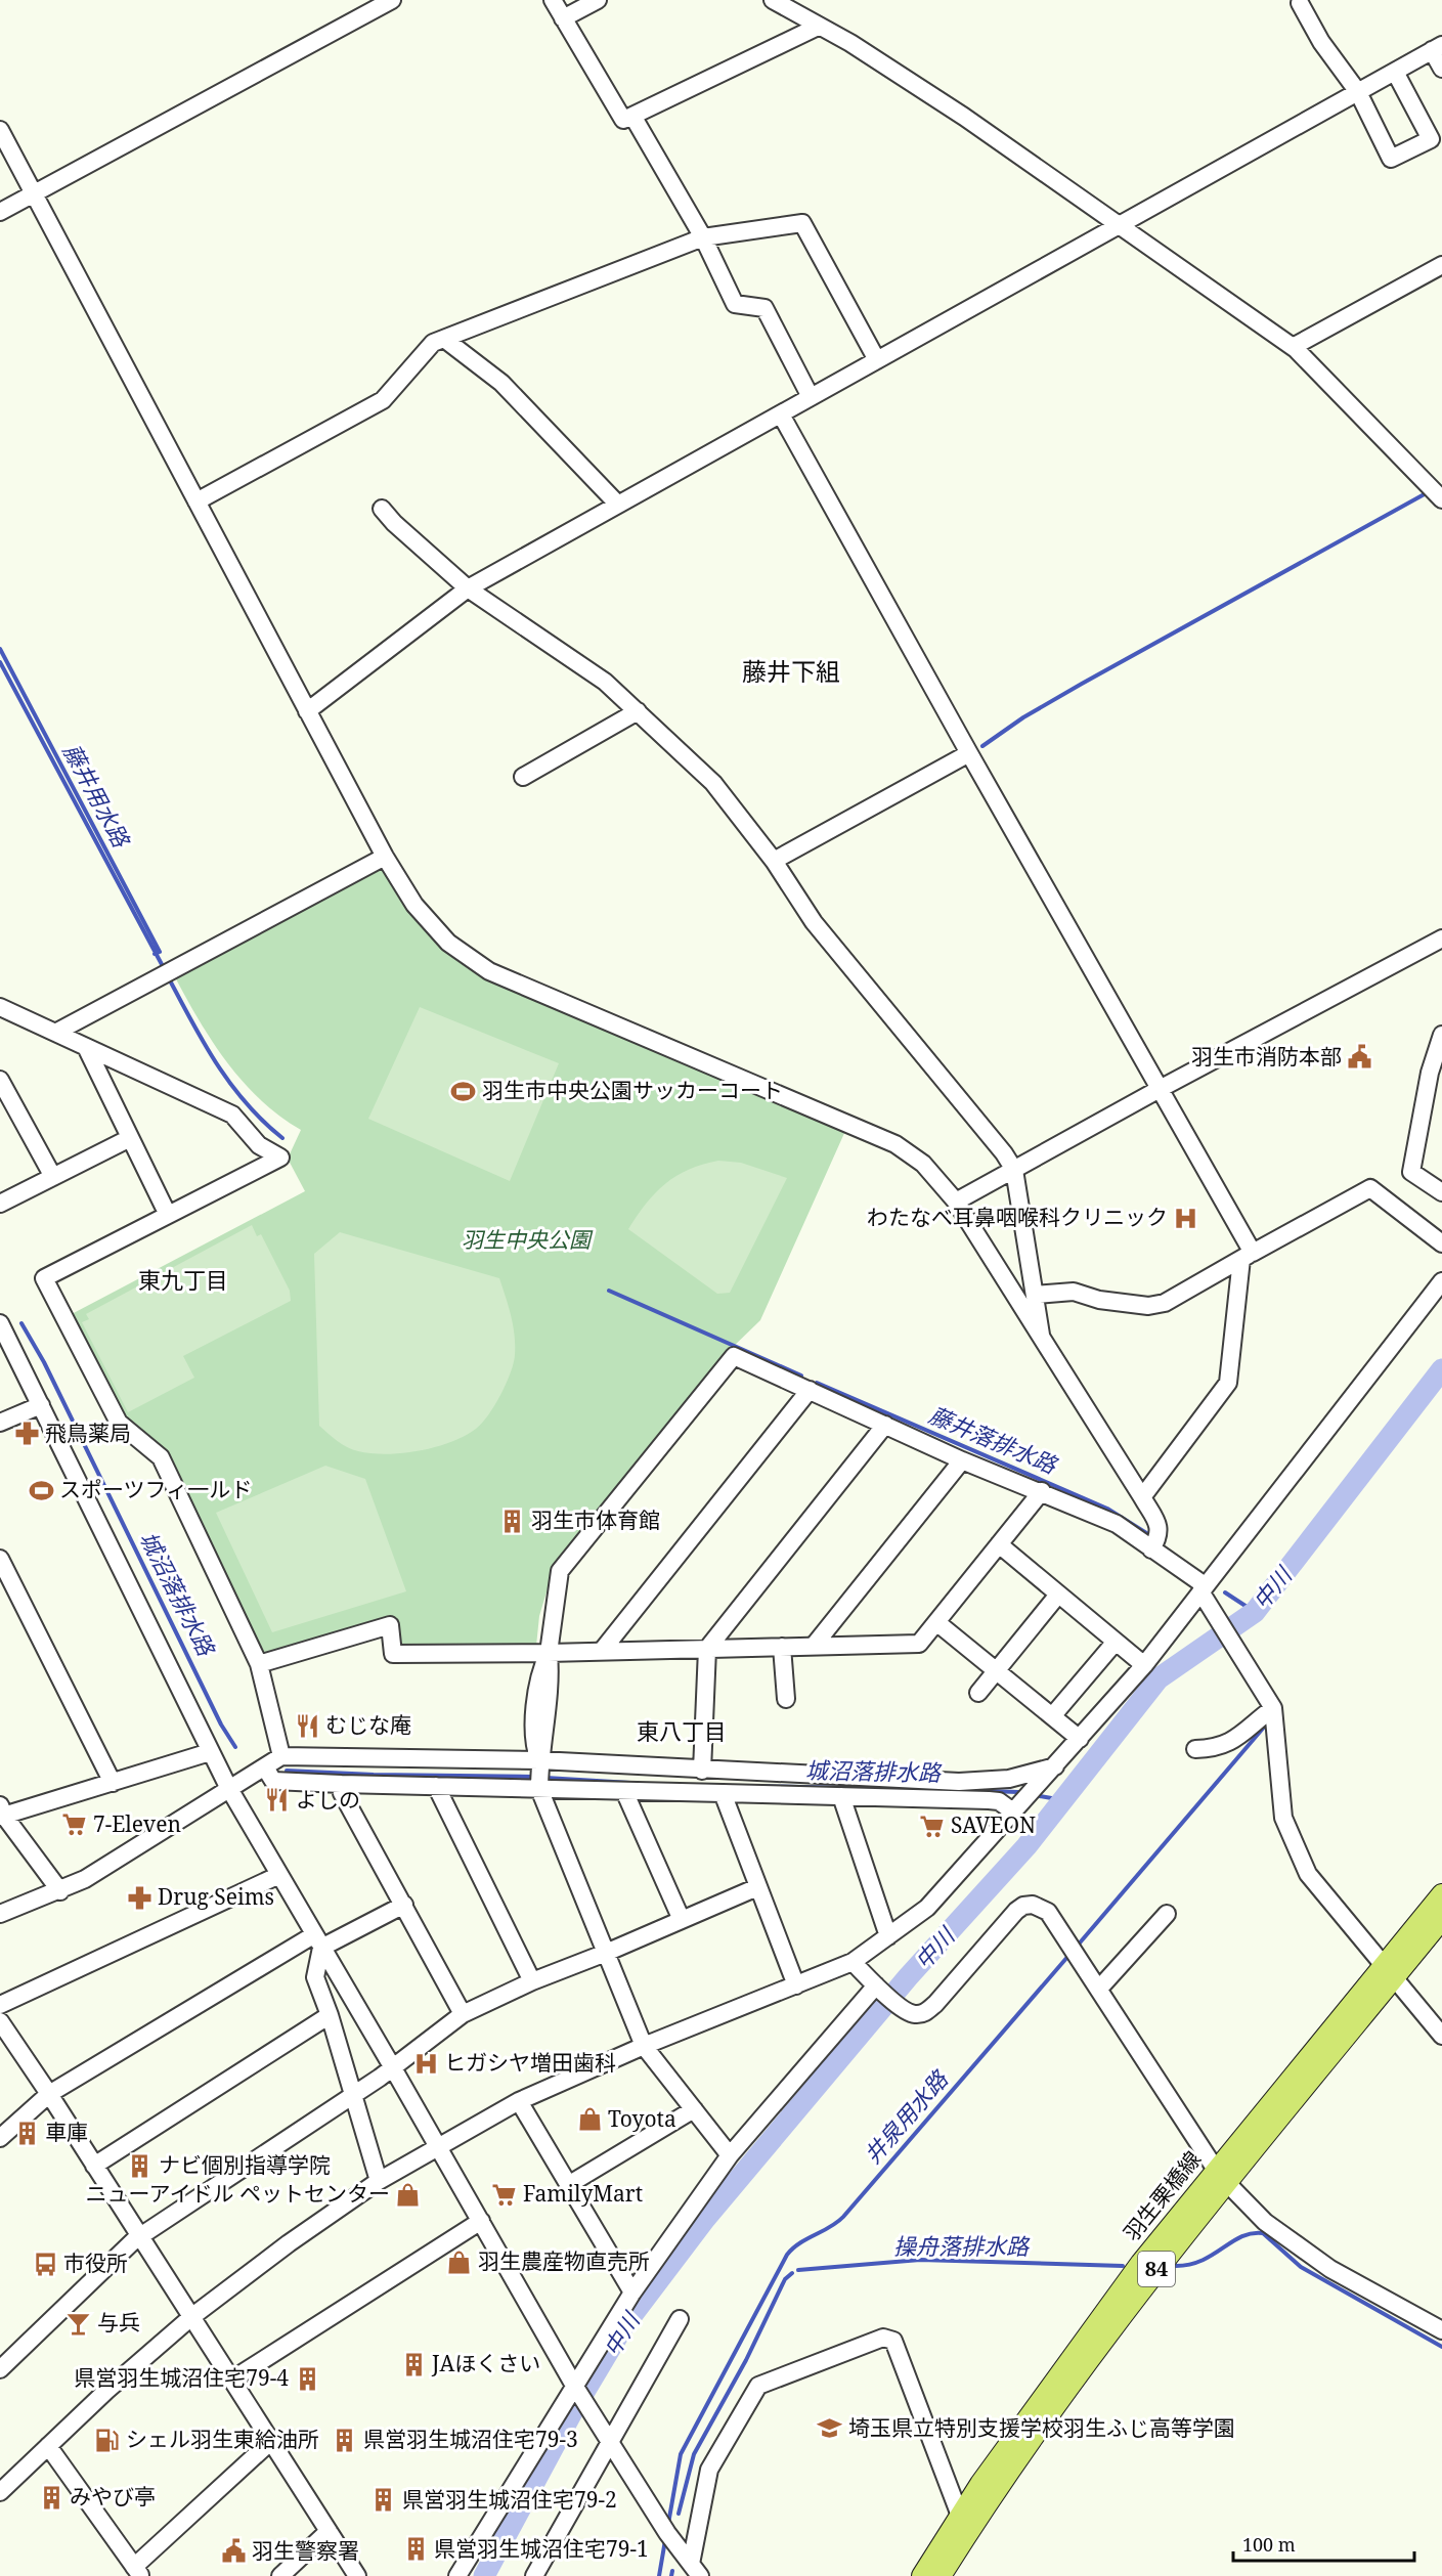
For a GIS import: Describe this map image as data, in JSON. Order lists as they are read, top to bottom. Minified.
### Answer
{"streets":{"main road":["羽生栗橋線","84"]},"districts":["藤井下組","東九丁目","東八丁目"],"water":["藤井用水路","藤井落排水路","中川","城沼落排水路","井泉用水路","操舟落排水路"],"parks":["羽生中央公園"],"places":{"public building":["羽生市消防本部","羽生警察署"],"sports":["羽生市中央公園サッカーコート","スポーツフィ一ルド"],"hospital":["わたなべ耳鼻咽喉科クリニック","ヒガシヤ増田歯科"],"pharmacy":["飛鳥薬局","Drug Seims"],"building":["羽生市体育館","車庫","ナビ個別指導学院","JAほくさい","県営羽生城沼住宅79-4","県営羽生城沼住宅79-3","みやび亭","県営羽生城沼住宅79-2","県営羽生城沼住宅79-1"],"restaurant":["むじな庵","よしの"],"supermarket":["7-Eleven","SAVEON","FamilyMart"],"shop":["Toyota","ニューアイドル ペットセンター","羽生農産物直売所"],"bus stop":["市役所"],"bar":["与兵"],"school or university":["埼玉県立特別支援学校羽生ふじ高等学園"],"fuel station":["シェル羽生東給油所"]},"scale_bar":"100 m"}
